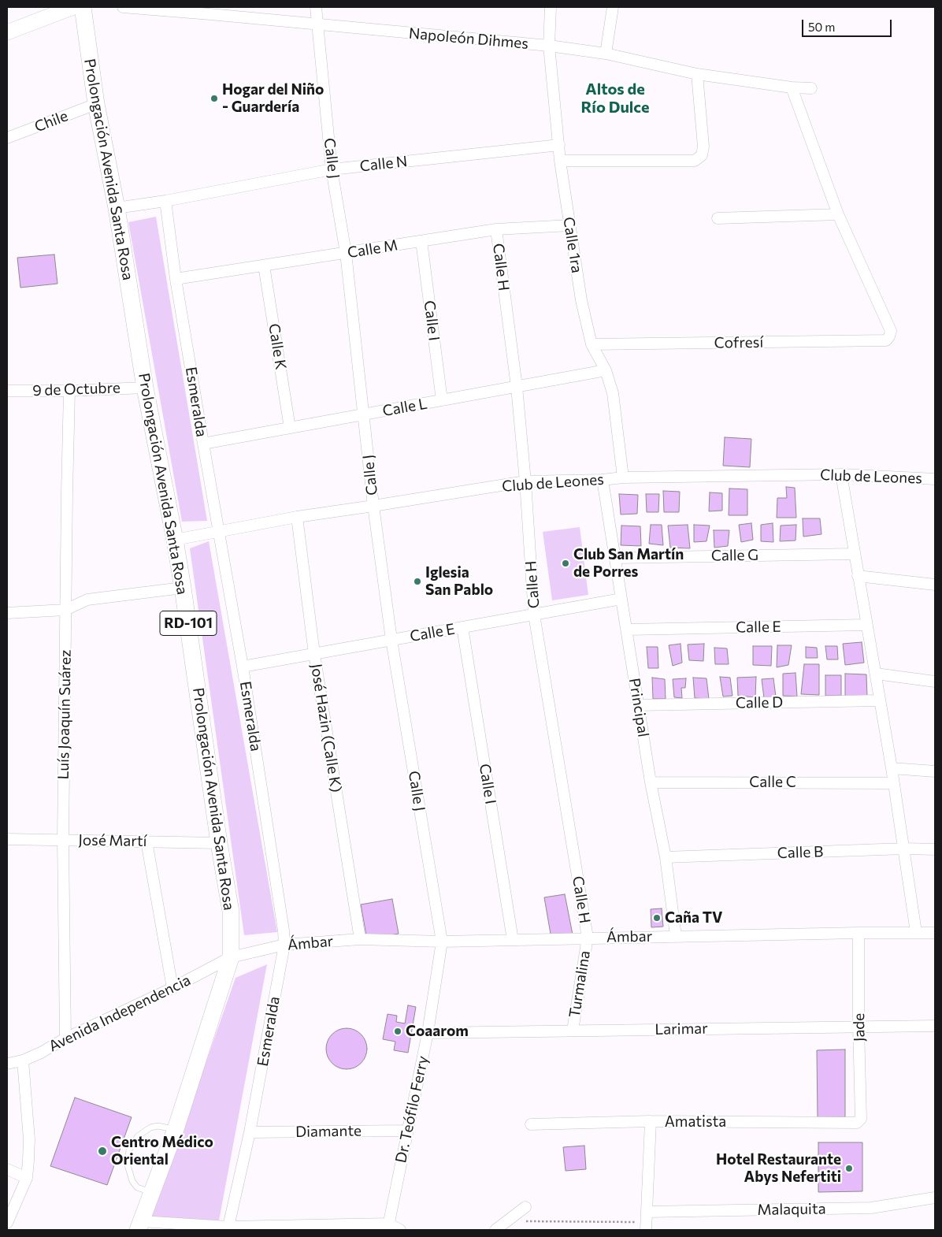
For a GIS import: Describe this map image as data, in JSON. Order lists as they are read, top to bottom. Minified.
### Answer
{"streets":{"main road":["Prolongación Avenida Santa Rosa","RD-101"],"street":["Napoleón Dihmes","Chile","Calle J","Calle N","Calle 1ra","Calle M","Calle H","Calle I","Cofresí","Calle K","9 de Octubre","Esmeralda","Calle L","Club de Leones","Calle G","Calle E","Calle D","Principal","Luís Joaquín Suárez","José Hazin (Calle K)","Calle C","José Martí","Calle B","Ámbar","Turmalina","Avenida Independencia","Jade","Larimar","Dr. Teófilo Ferry","Amatista","Diamante","Malaquita"]},"crossings":[["Napoleón Dihmes","Calle J"],["Napoleón Dihmes","Calle 1ra"],["Chile","Prolongación Avenida Santa Rosa"],["Calle J","Calle N"],["Calle J","Calle M"],["Calle J","Calle L"],["Calle J","Club de Leones"],["Calle J","Calle E"],["Calle J","Ámbar"],["Calle J","Dr. Teófilo Ferry"],["Calle N","Prolongación Avenida Santa Rosa"],["Calle N","Calle 1ra"],["Calle N","Esmeralda"],["Prolongación Avenida Santa Rosa","9 de Octubre"],["Prolongación Avenida Santa Rosa","Club de Leones"],["Prolongación Avenida Santa Rosa","José Martí"],["Prolongación Avenida Santa Rosa","Ámbar"],["Prolongación Avenida Santa Rosa","Avenida Independencia"],["Calle 1ra","Calle M"],["Calle 1ra","Cofresí"],["Calle 1ra","Calle L"],["Calle 1ra","Club de Leones"],["Calle M","Calle H"],["Calle M","Calle I"],["Calle M","Calle K"],["Calle M","Esmeralda"],["Calle H","Calle L"],["Calle H","Club de Leones"],["Calle H","Calle E"],["Calle H","Ámbar"],["Calle H","Turmalina"],["Calle I","Calle L"],["Calle I","Calle E"],["Calle I","Ámbar"],["Calle K","Calle L"],["9 de Octubre","Luís Joaquín Suárez"],["Esmeralda","Calle L"],["Esmeralda","Club de Leones"],["Esmeralda","Calle E"],["Esmeralda","Ámbar"],["Esmeralda","Diamante"],["Club de Leones","Principal"],["Club de Leones","José Hazin (Calle K)"],["Calle G","Principal"],["Calle E","Principal"],["Calle E","José Hazin (Calle K)"],["Calle D","Principal"],["Principal","Calle C"],["Principal","Calle B"],["Principal","Ámbar"],["Luís Joaquín Suárez","José Martí"],["Luís Joaquín Suárez","Avenida Independencia"],["José Hazin (Calle K)","Ámbar"],["Ámbar","Turmalina"],["Ámbar","Avenida Independencia"],["Ámbar","Jade"],["Ámbar","Dr. Teófilo Ferry"],["Turmalina","Larimar"],["Jade","Larimar"],["Jade","Amatista"],["Larimar","Dr. Teófilo Ferry"],["Dr. Teófilo Ferry","Diamante"]],"districts":["Altos de Río Dulce"],"places":["Hogar del Niño - Guardería","Club San Martín de Porres","Iglesia San Pablo","Caña TV","Coaarom","Centro Médico Oriental","Hotel Restaurante Abys Nefertiti"],"scale_bar":"50 m"}
